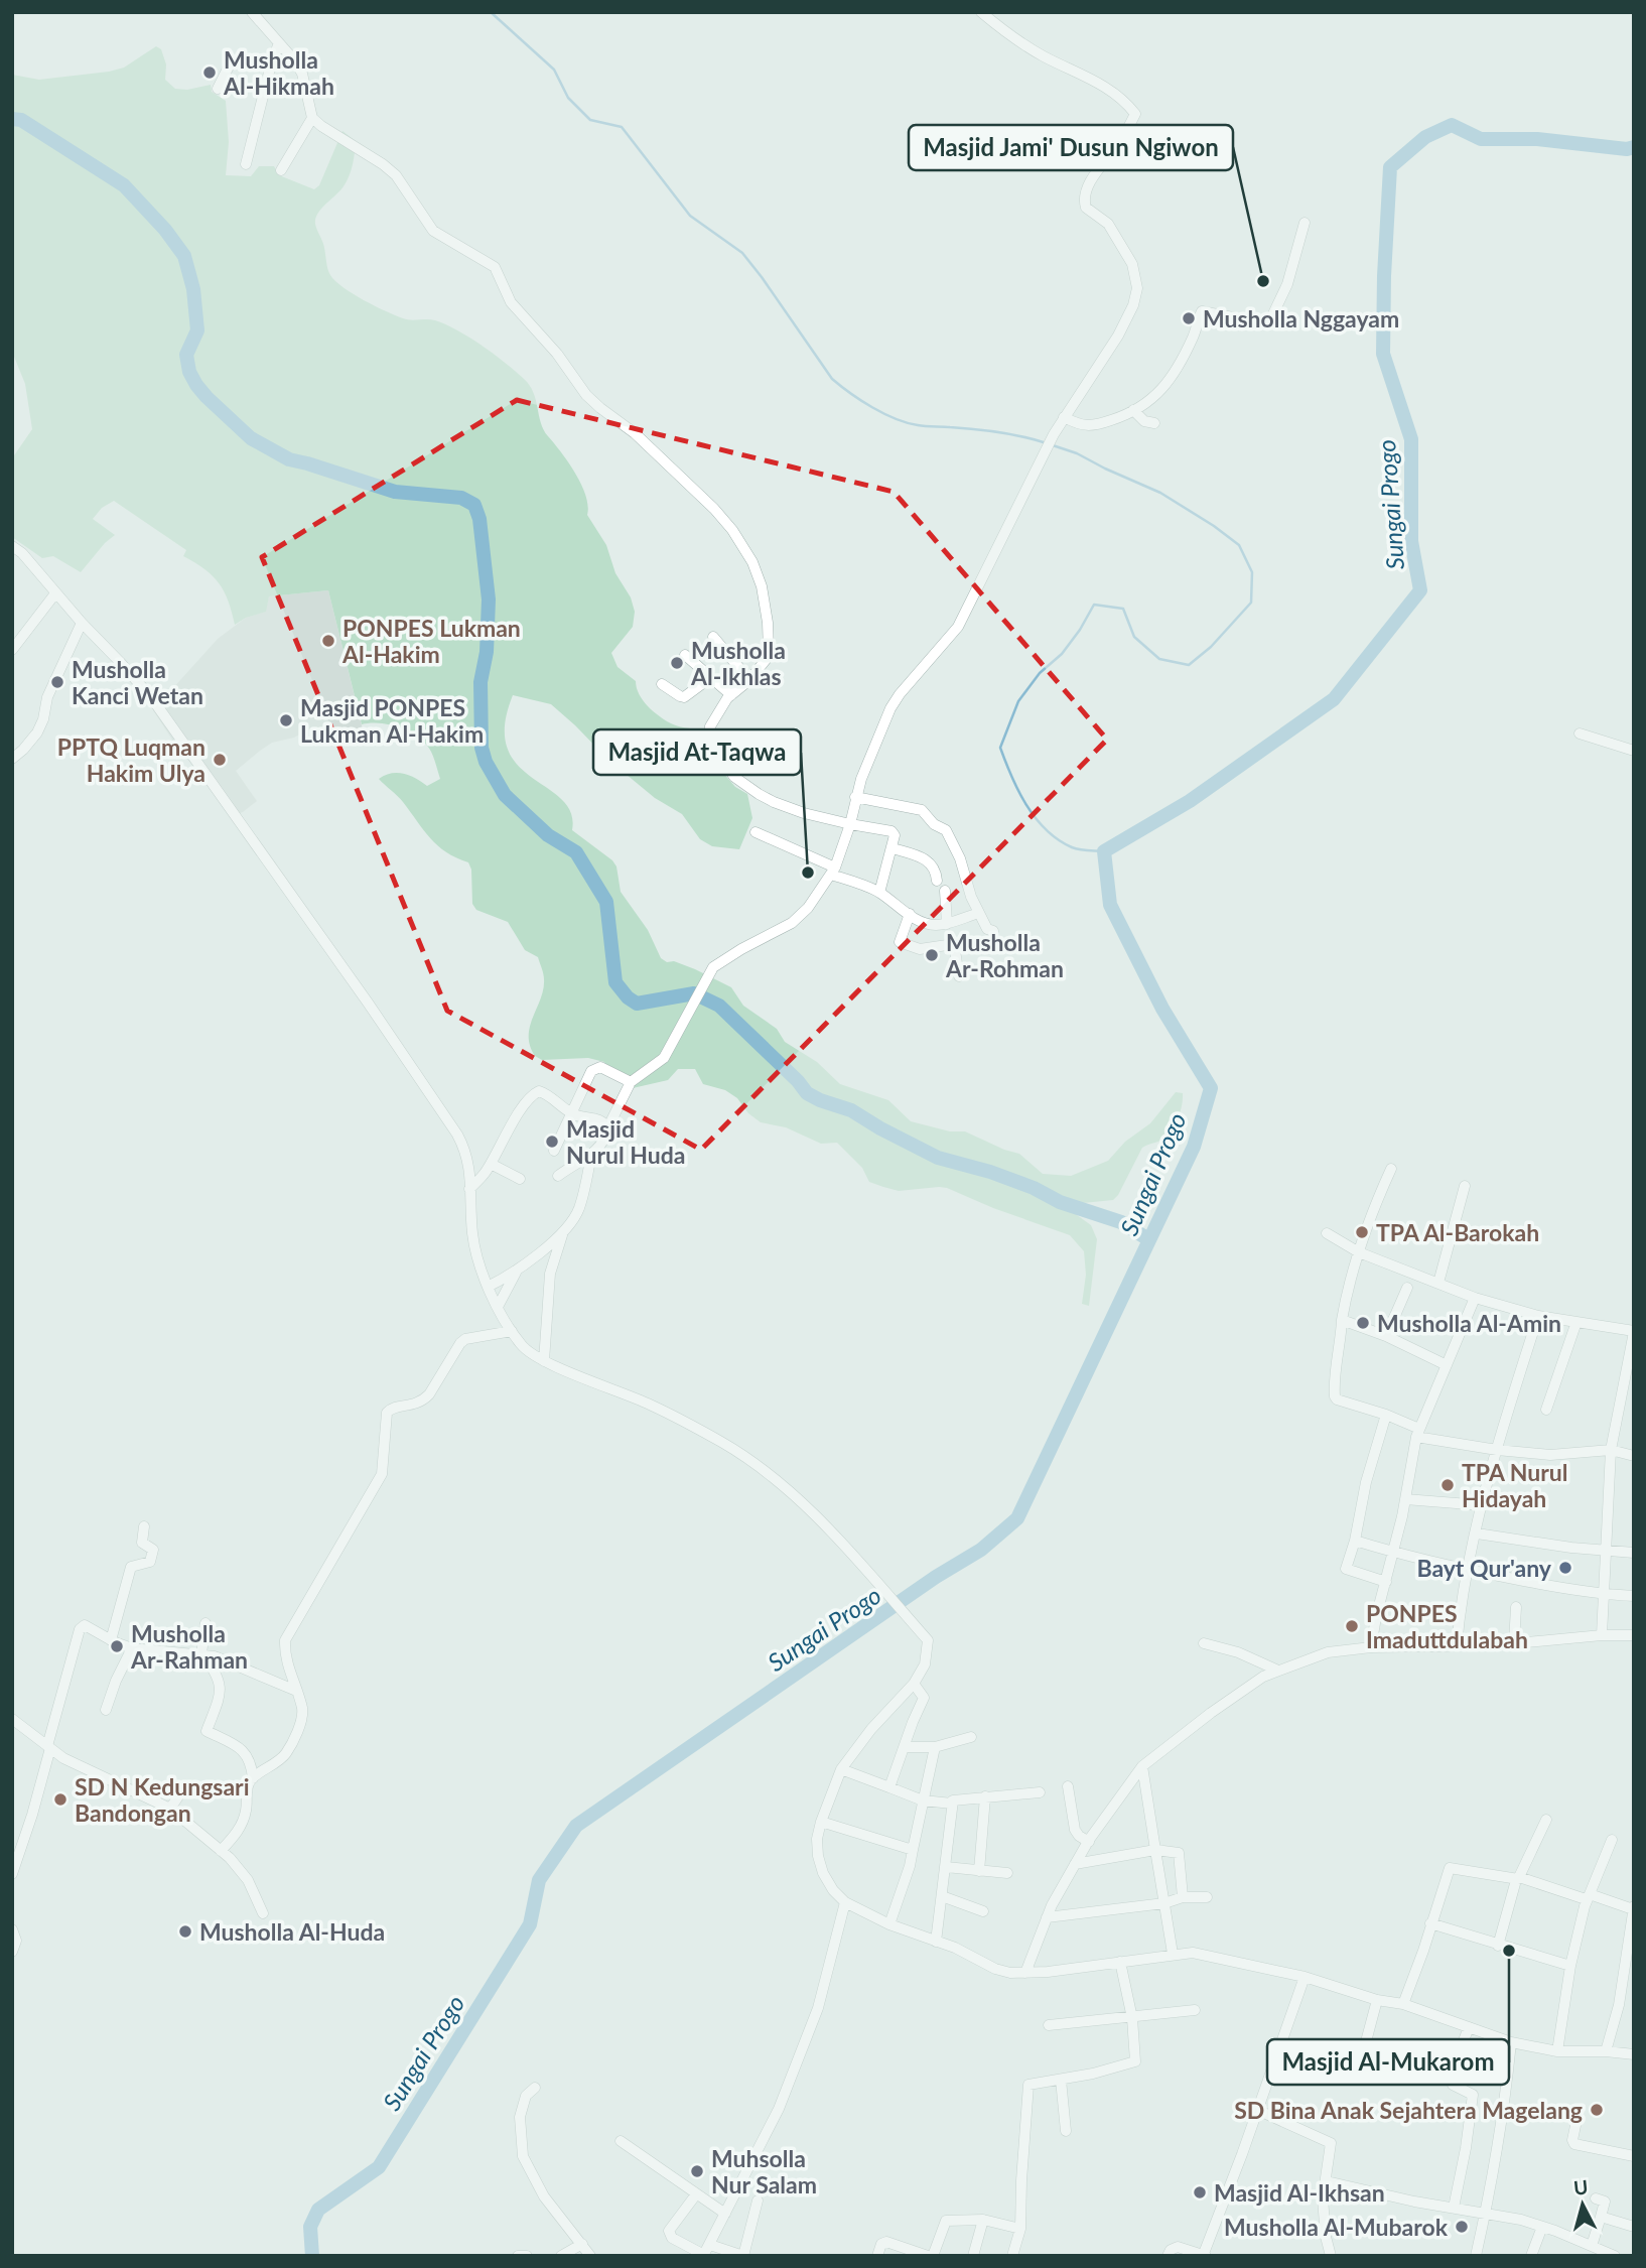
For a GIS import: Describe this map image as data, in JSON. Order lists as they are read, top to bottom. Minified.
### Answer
{"water":["Sungai Progo"],"places":["Musholla Al-Hikmah","Masjid Jami' Dusun Ngiwon","Musholla Nggayam","PONPES Lukman Al-Hakim","Musholla Al-Ikhlas","Musholla Kanci Wetan","Masjid PONPES Lukman Al-Hakim","PPTQ Luqman Hakim Ulya","Masjid At-Taqwa","Musholla Ar-Rohman","Masjid Nurul Huda","TPA Al-Barokah","Musholla Al-Amin","TPA Nurul Hidayah","Bayt Qur'any","PONPES Imaduttdulabah","Musholla Ar-Rahman","SD N Kedungsari Bandongan","Musholla Al-Huda","Masjid Al-Mukarom","SD Bina Anak Sejahtera Magelang","Muhsolla Nur Salam","Masjid Al-Ikhsan","Musholla Al-Mubarok"],"north":"top"}
